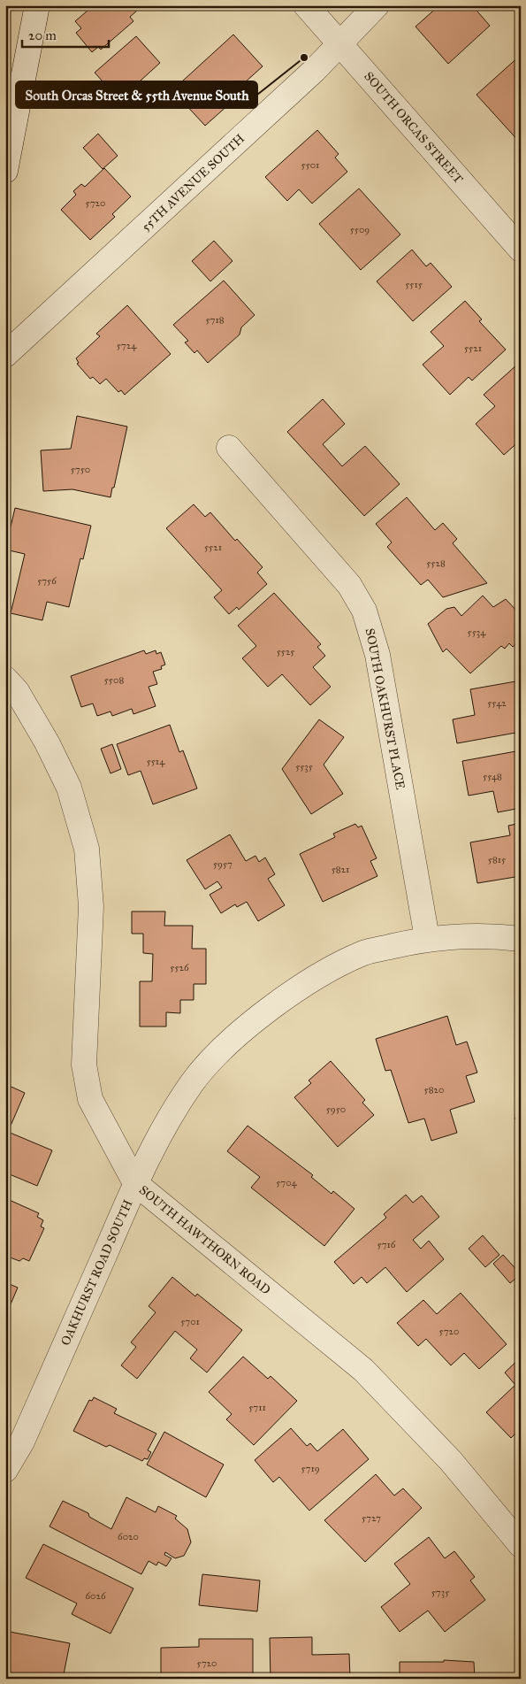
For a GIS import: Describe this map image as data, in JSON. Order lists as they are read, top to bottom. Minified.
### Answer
{"streets":{"street":["SOUTH ORCAS STREET","55TH AVENUE SOUTH","SOUTH OAKHURST PLACE","SOUTH HAWTHORN ROAD","OAKHURST ROAD SOUTH"]},"crossings":[["SOUTH ORCAS STREET","55TH AVENUE SOUTH"],["SOUTH OAKHURST PLACE","OAKHURST ROAD SOUTH"],["SOUTH HAWTHORN ROAD","OAKHURST ROAD SOUTH"]],"places":["South Orcas Street & 55th Avenue South"],"house_numbers":["5501","5720","5509","5515","5718","5724","5521","5750","5521","5528","5756","5534","5525","5508","5542","5514","5535","5548","5815","5957","5821","5526","5820","5950","5704","5716","5701","5720","5711","5719","5727","6020","5735","6026","5720"],"scale_bar":"20 m"}
